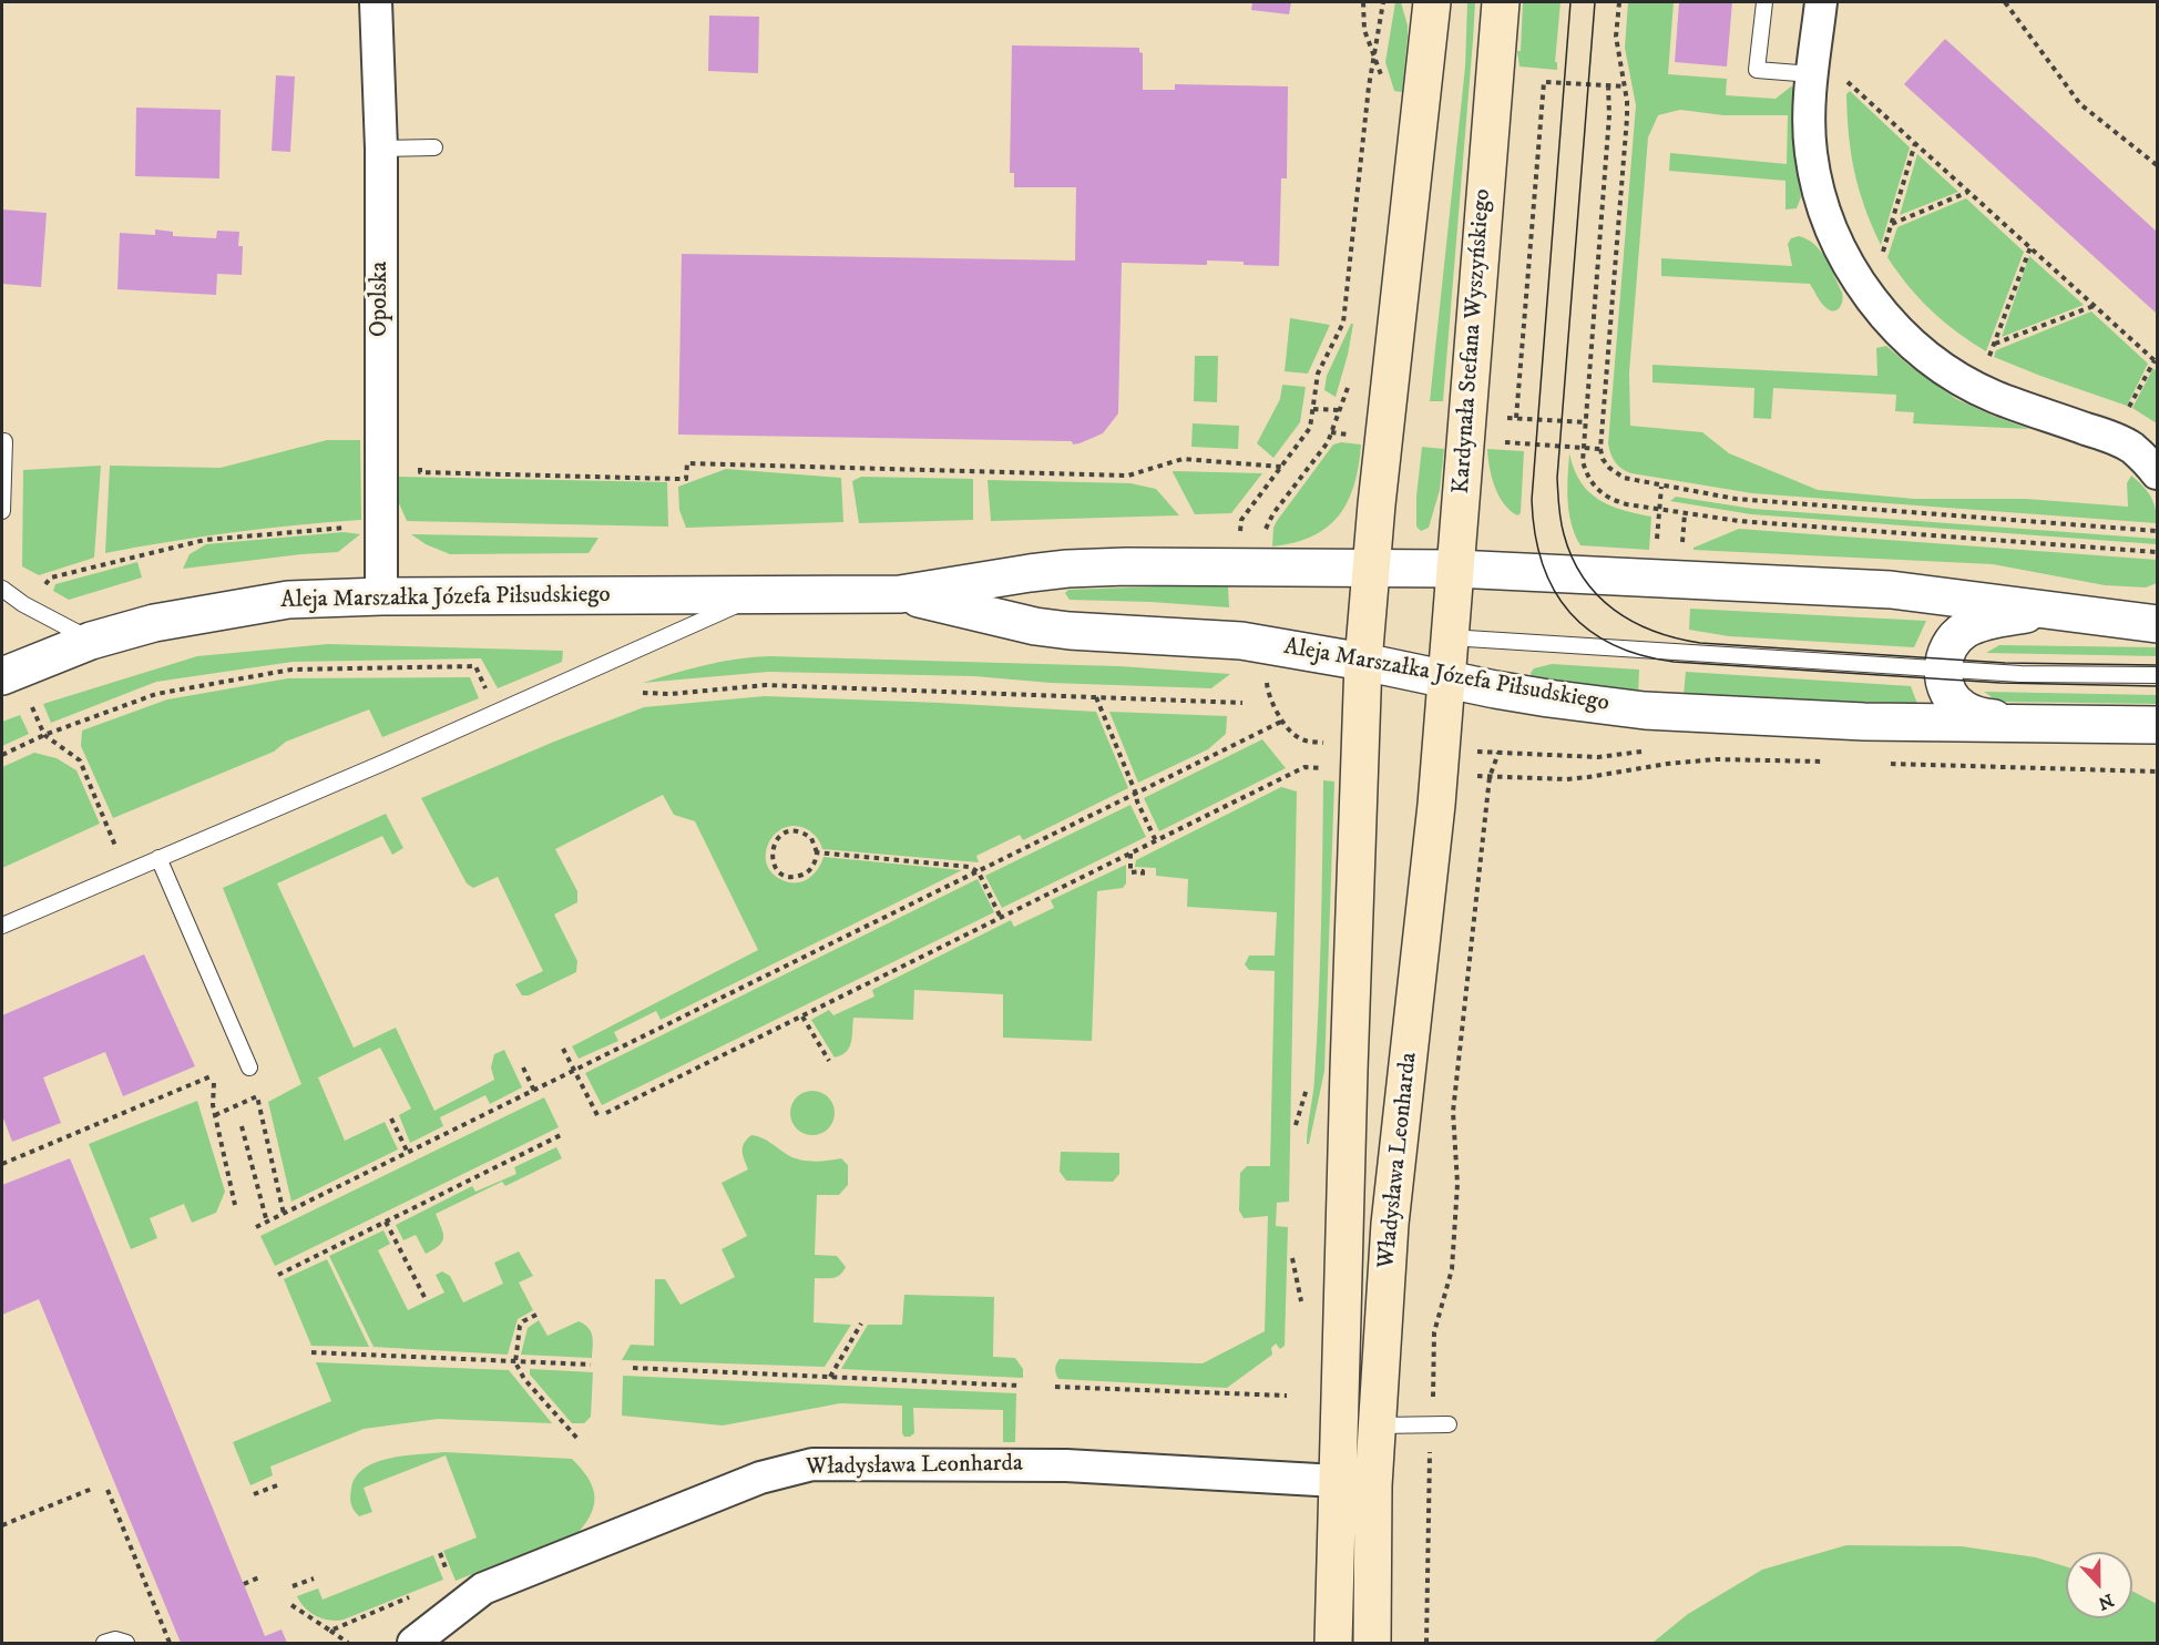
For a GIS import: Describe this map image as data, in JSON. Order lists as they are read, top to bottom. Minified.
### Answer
{"streets":{"main road":["Kardynała Stefana Wyszyńskiego","Władysława Leonharda"],"street":["Opolska","Aleja Marszałka Józefa Piłsudskiego"]},"crossings":[["Opolska","Aleja Marszałka Józefa Piłsudskiego"],["Kardynała Stefana Wyszyńskiego","Aleja Marszałka Józefa Piłsudskiego"],["Kardynała Stefana Wyszyńskiego","Władysława Leonharda"],["Aleja Marszałka Józefa Piłsudskiego","Władysława Leonharda"]],"north":"bottom"}
